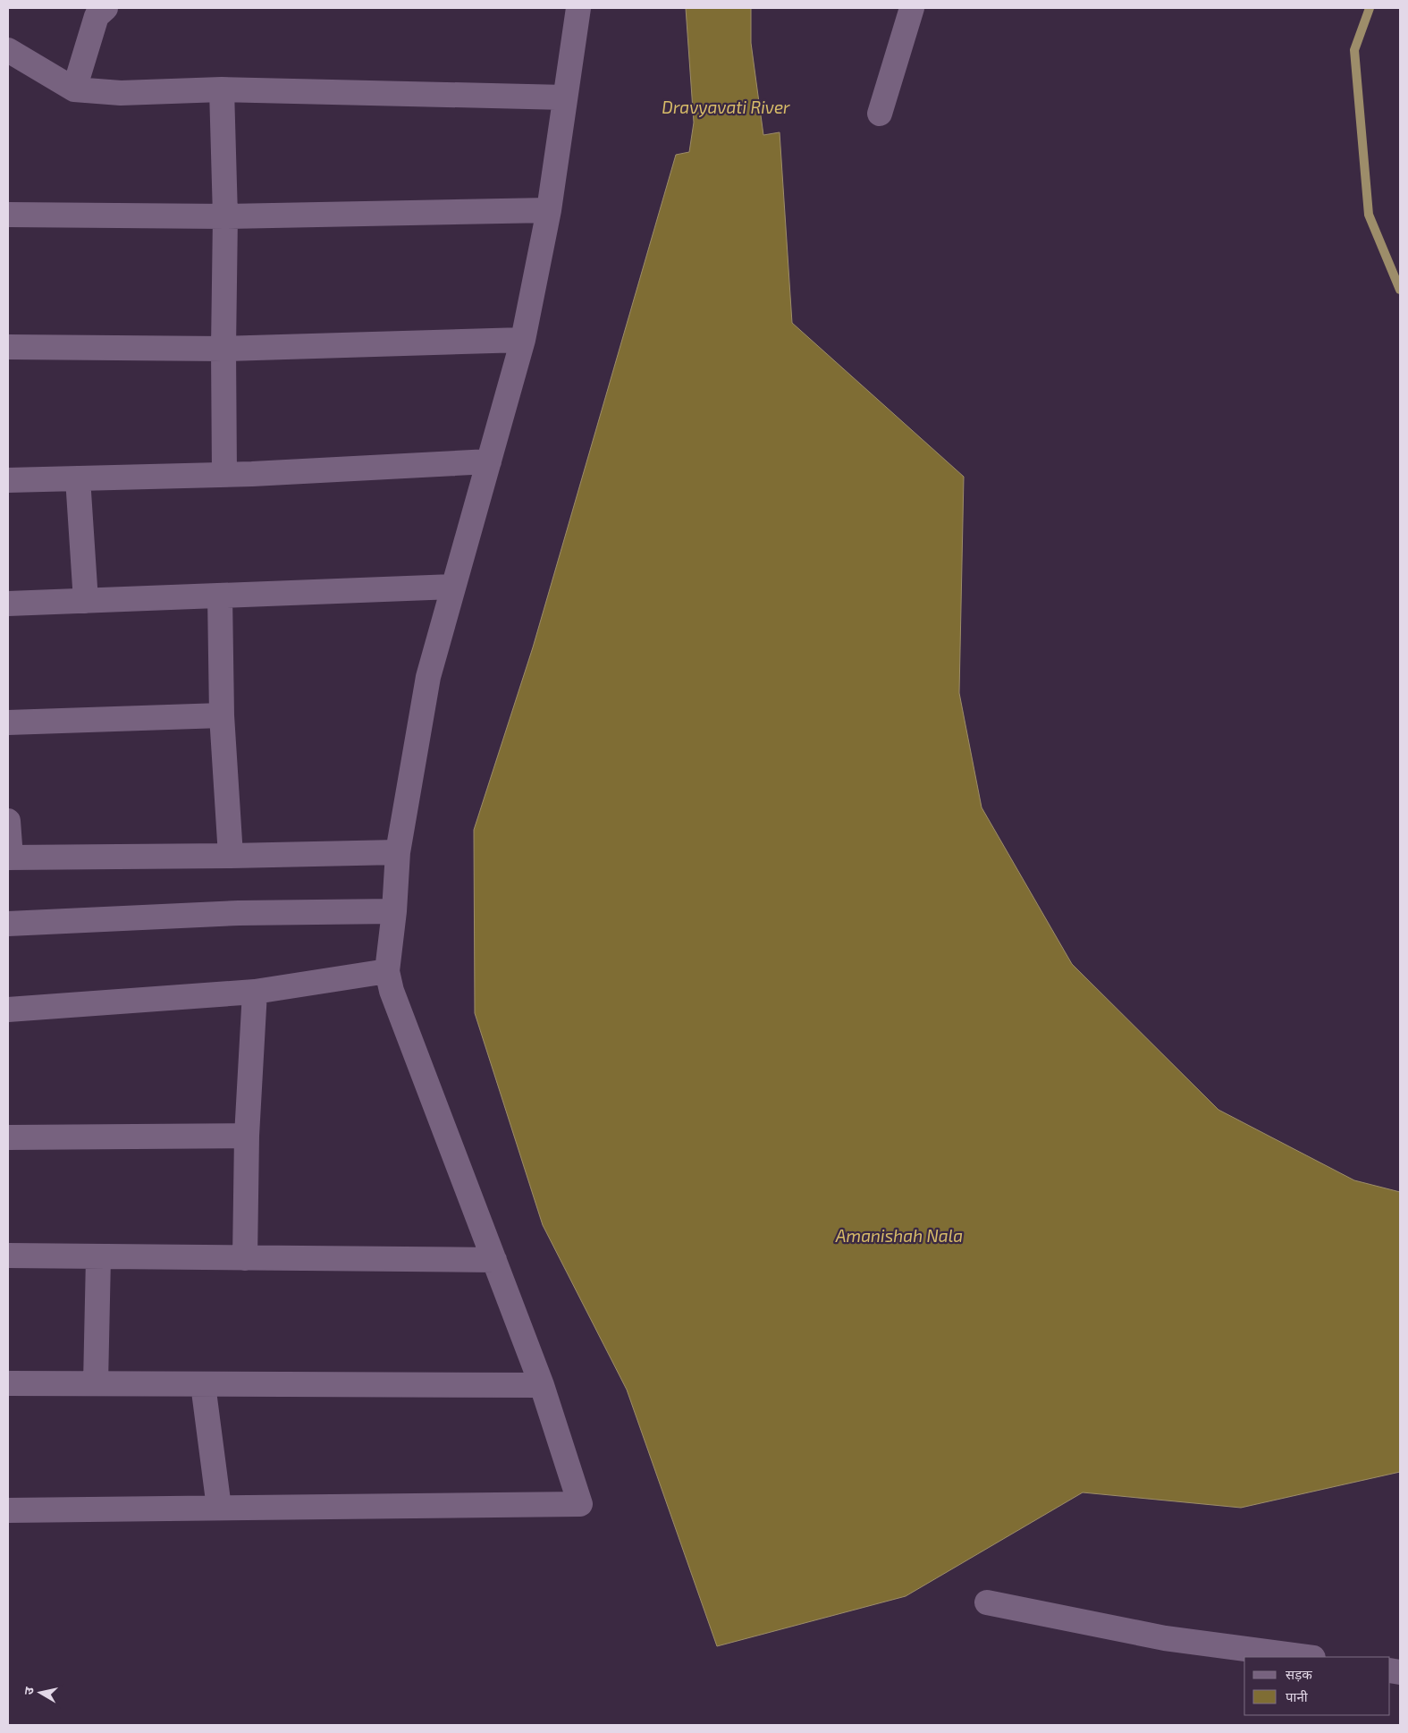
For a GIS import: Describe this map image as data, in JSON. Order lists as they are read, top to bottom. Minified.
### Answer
{"water":["Dravyavati River","Amanishah Nala"],"legend":["सड़क","पानी"],"north":"left"}
